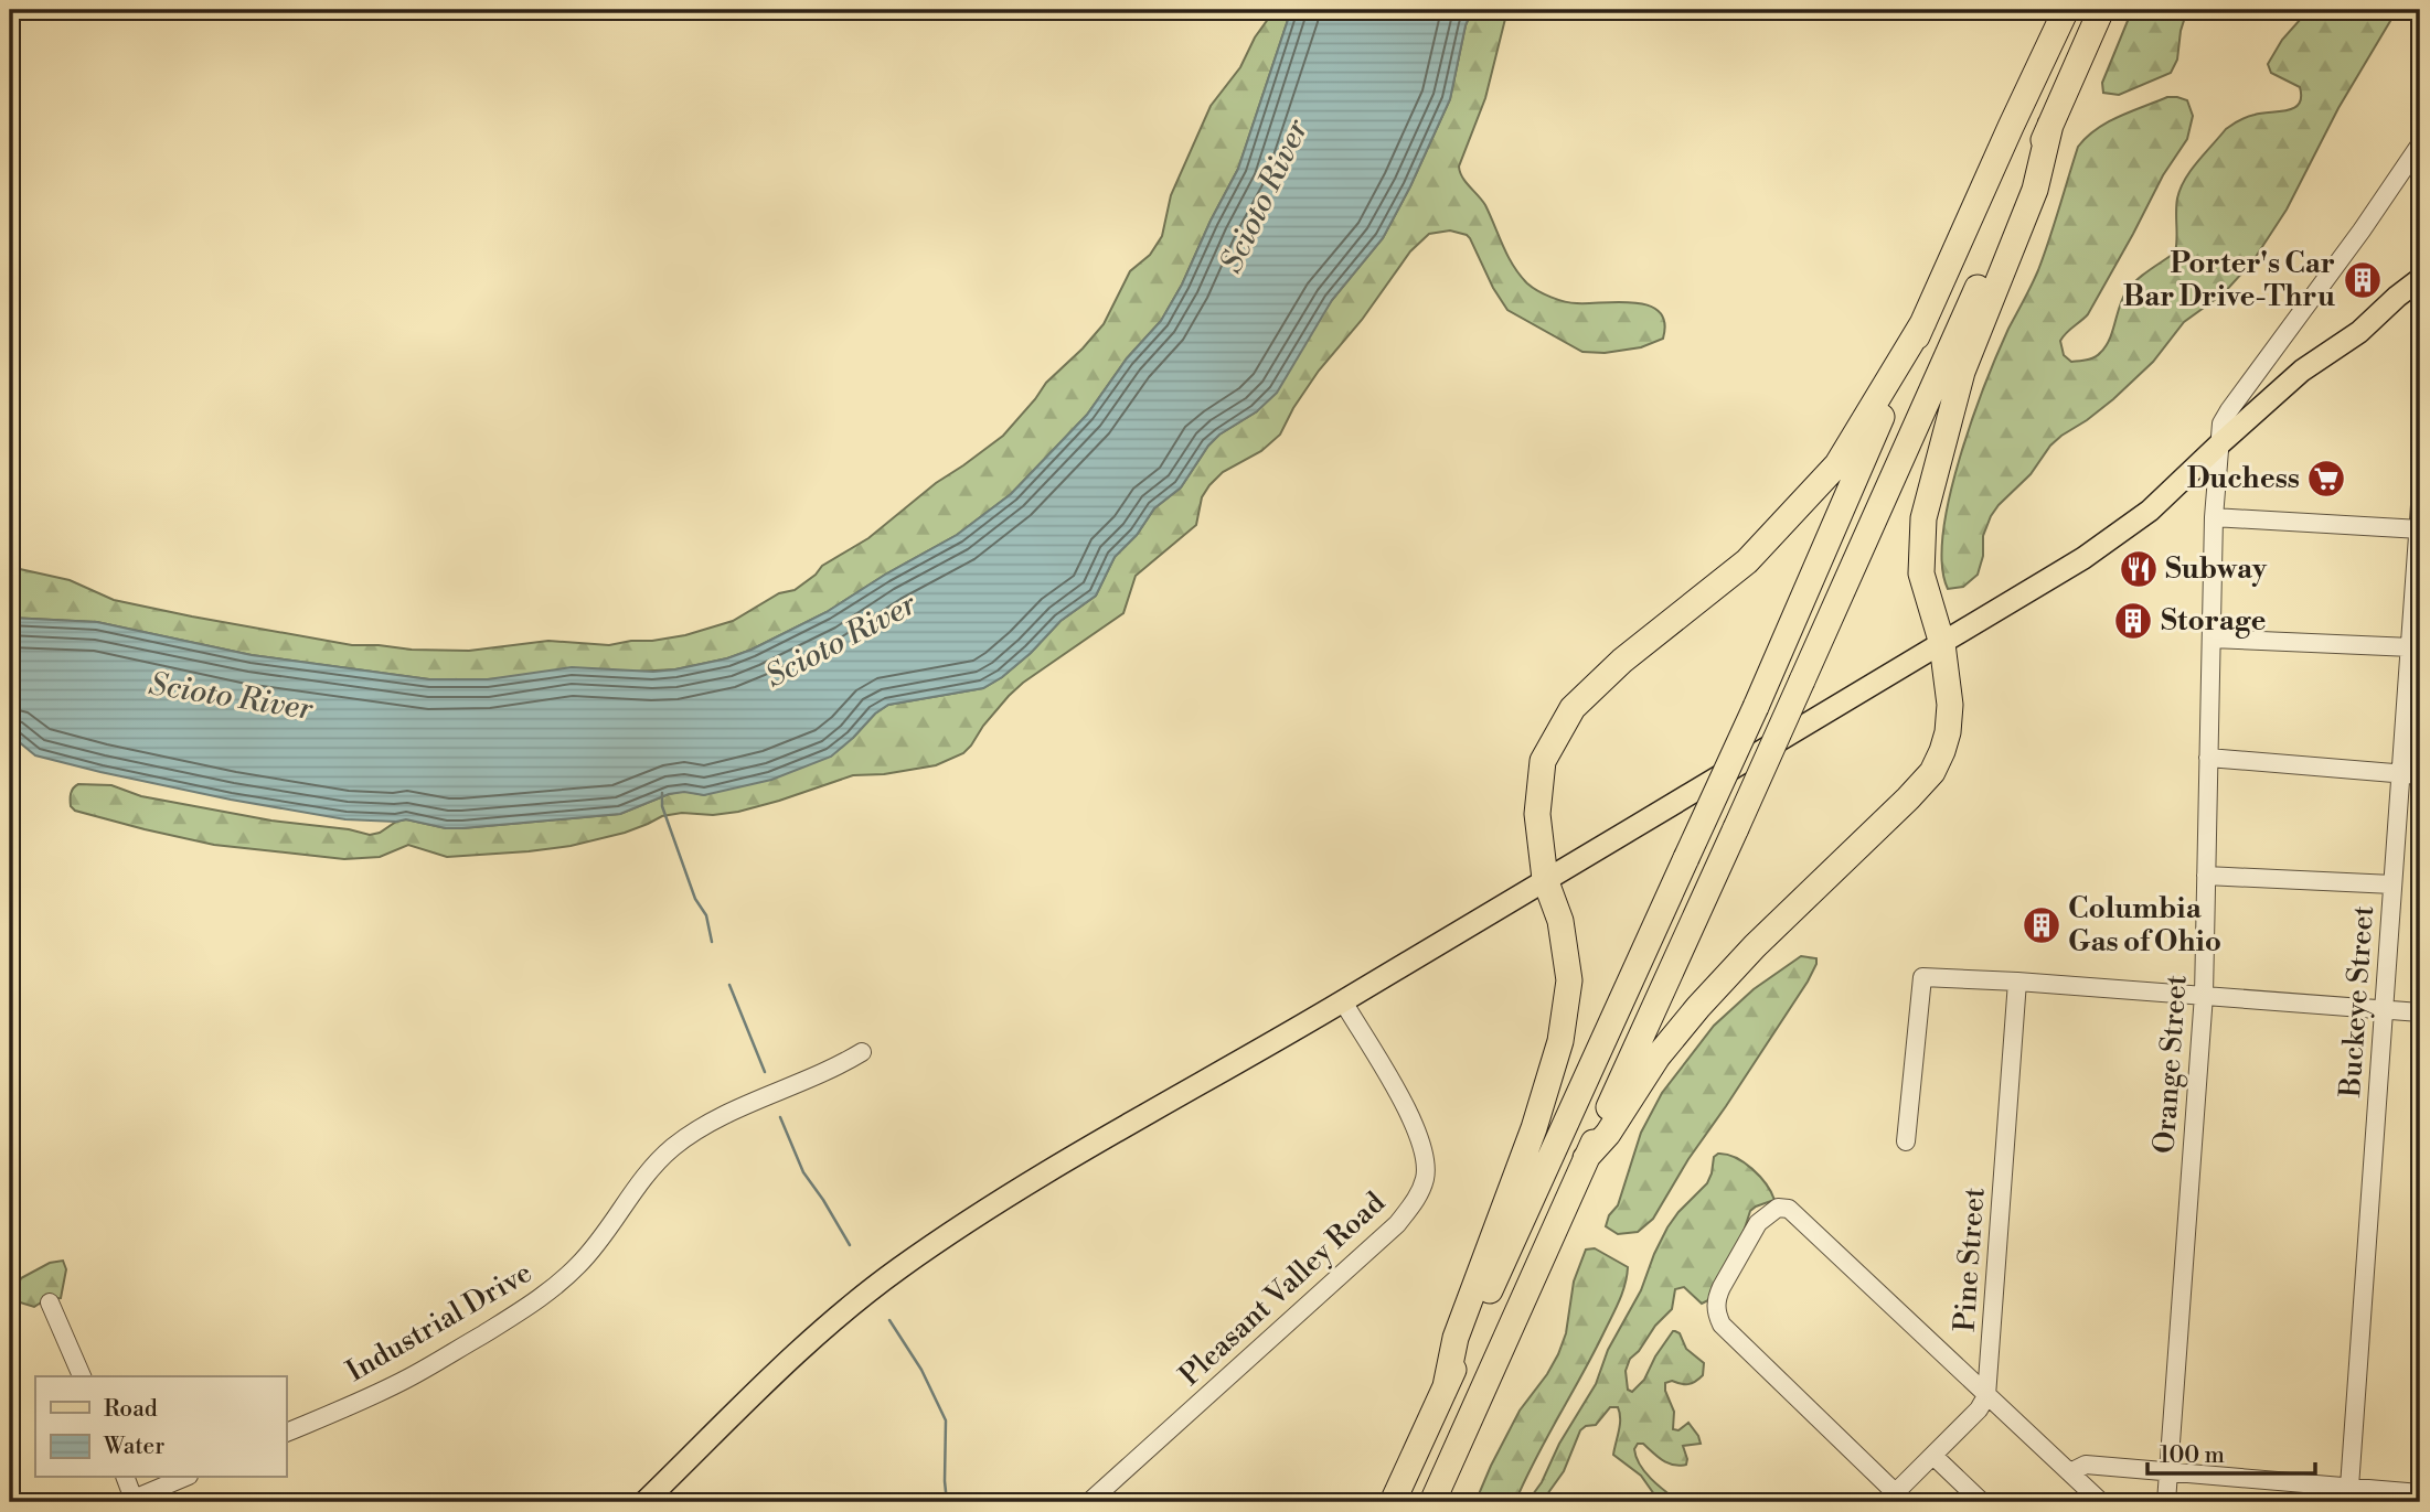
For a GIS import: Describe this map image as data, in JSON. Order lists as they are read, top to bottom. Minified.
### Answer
{"streets":{"street":["Buckeye Street","Orange Street","Pine Street","Pleasant Valley Road","Industrial Drive"]},"water":["Scioto River"],"places":{"building":["Porter's Car Bar Drive-Thru","Storage","Columbia Gas of Ohio"],"supermarket":["Duchess"],"restaurant":["Subway"]},"legend":["Road","Water"],"scale_bar":"100 m"}
